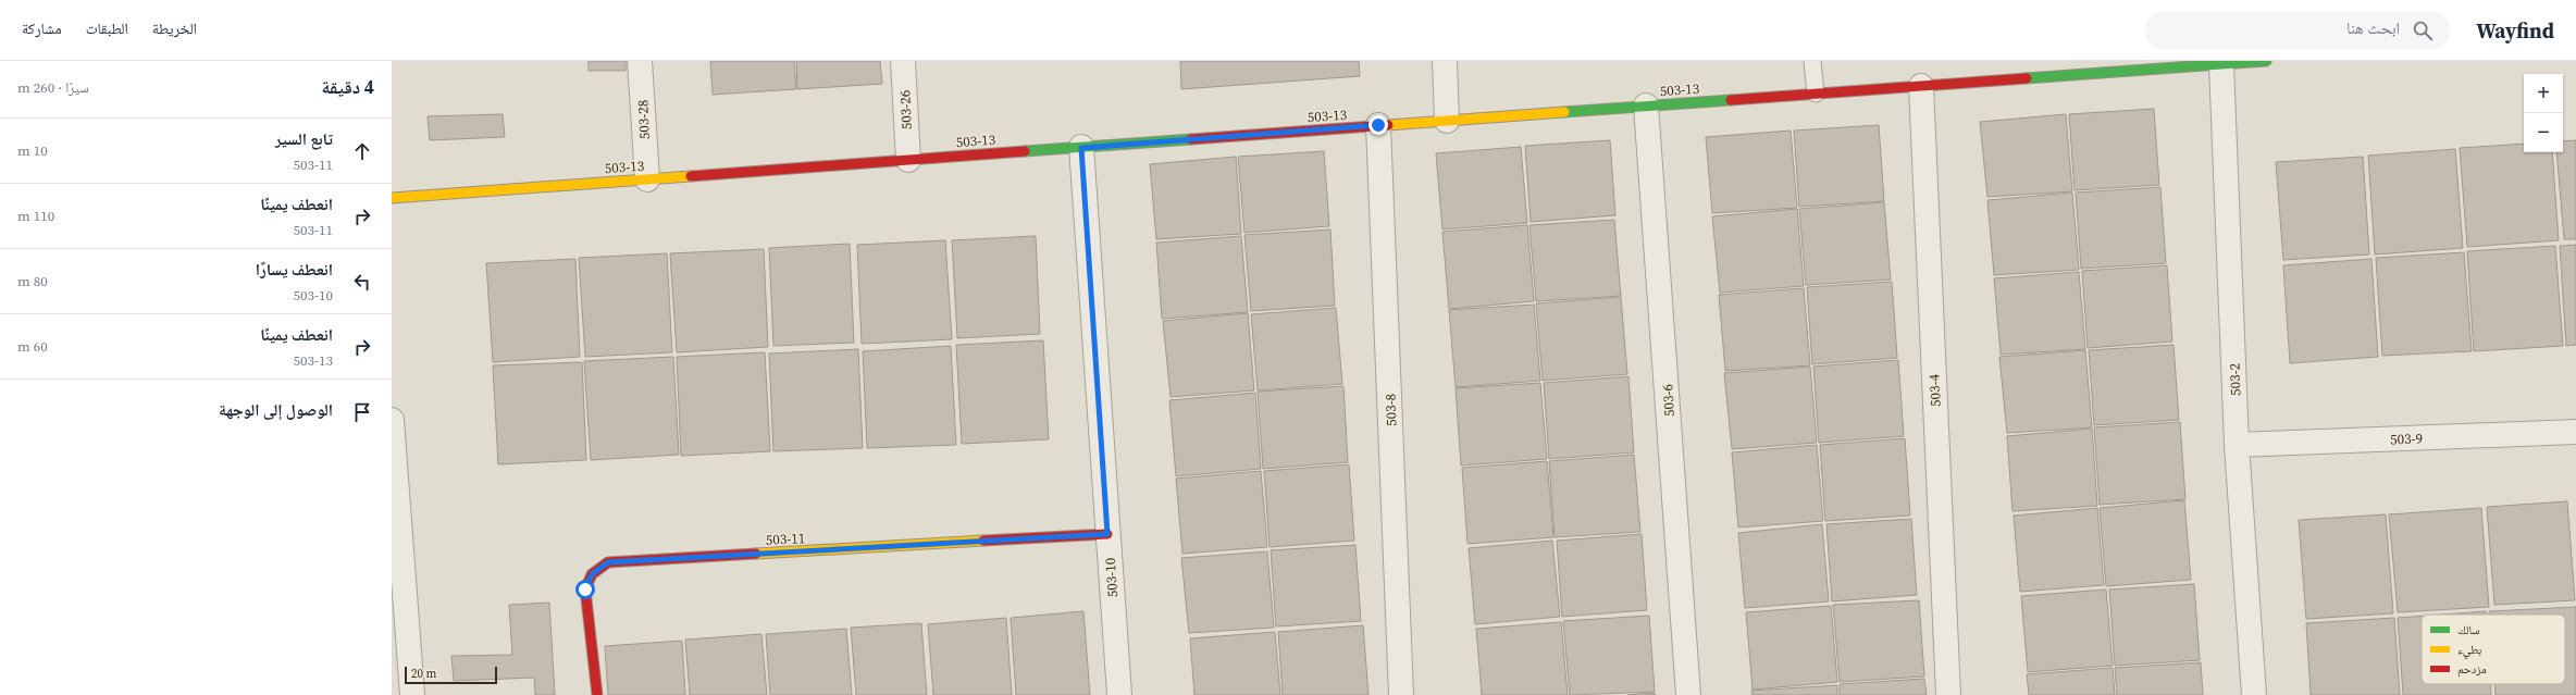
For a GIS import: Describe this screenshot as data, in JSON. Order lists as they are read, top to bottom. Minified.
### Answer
{"streets":{"street":["503-13","503-26","503-28","503-2","503-4","503-6","503-8","503-9","503-11","503-10"]},"crossings":[["503-13","503-26"],["503-13","503-28"],["503-13","503-2"],["503-13","503-4"],["503-13","503-6"],["503-13","503-8"],["503-13","503-10"],["503-2","503-9"],["503-11","503-10"]],"legend":["سالك","بطيء","مزدحم"],"scale_bar":"20 m","page":{"header":"Wayfind","search":"ابحث هنا","nav":["الخريطة","الطبقات","مشاركة"],"heading":["4 دقيقة","سيرًا · 260 m"],"map_buttons":["+","−"],"list":[["تابع السير","503-11","10 m"],["انعطف يمينًا","503-11","110 m"],["انعطف يسارًا","503-10","80 m"],["انعطف يمينًا","503-13","60 m"],"الوصول إلى الوجهة"],"scale":"20 m"}}
